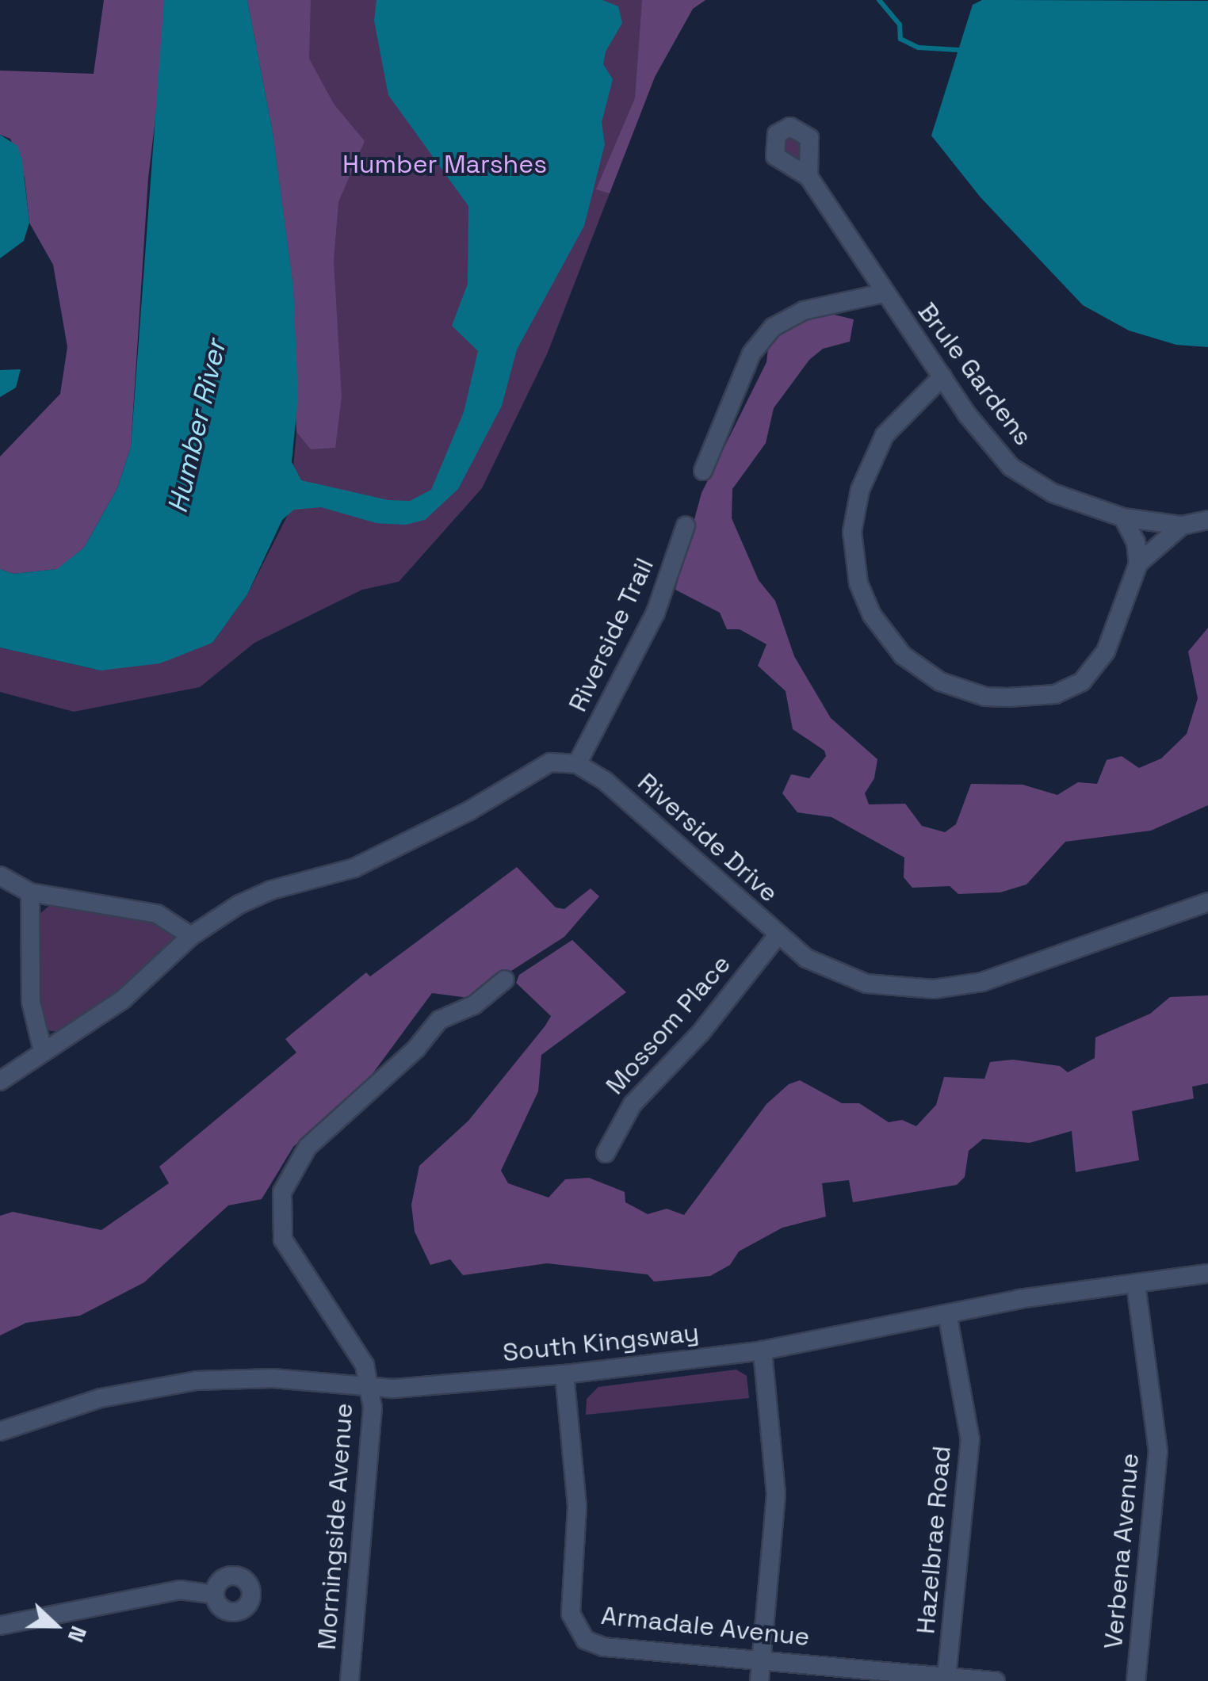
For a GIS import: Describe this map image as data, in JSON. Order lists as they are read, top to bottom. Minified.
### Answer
{"streets":{"street":["Brule Gardens","Riverside Trail","Riverside Drive","Mossom Place","South Kingsway","Morningside Avenue","Hazelbrae Road","Verbena Avenue","Armadale Avenue"]},"crossings":[["Riverside Trail","Riverside Drive"],["Riverside Drive","Mossom Place"],["South Kingsway","Morningside Avenue"],["South Kingsway","Hazelbrae Road"],["South Kingsway","Verbena Avenue"],["South Kingsway","Armadale Avenue"],["Hazelbrae Road","Armadale Avenue"]],"water":["Humber River"],"parks":["Humber Marshes"],"north":"right"}
